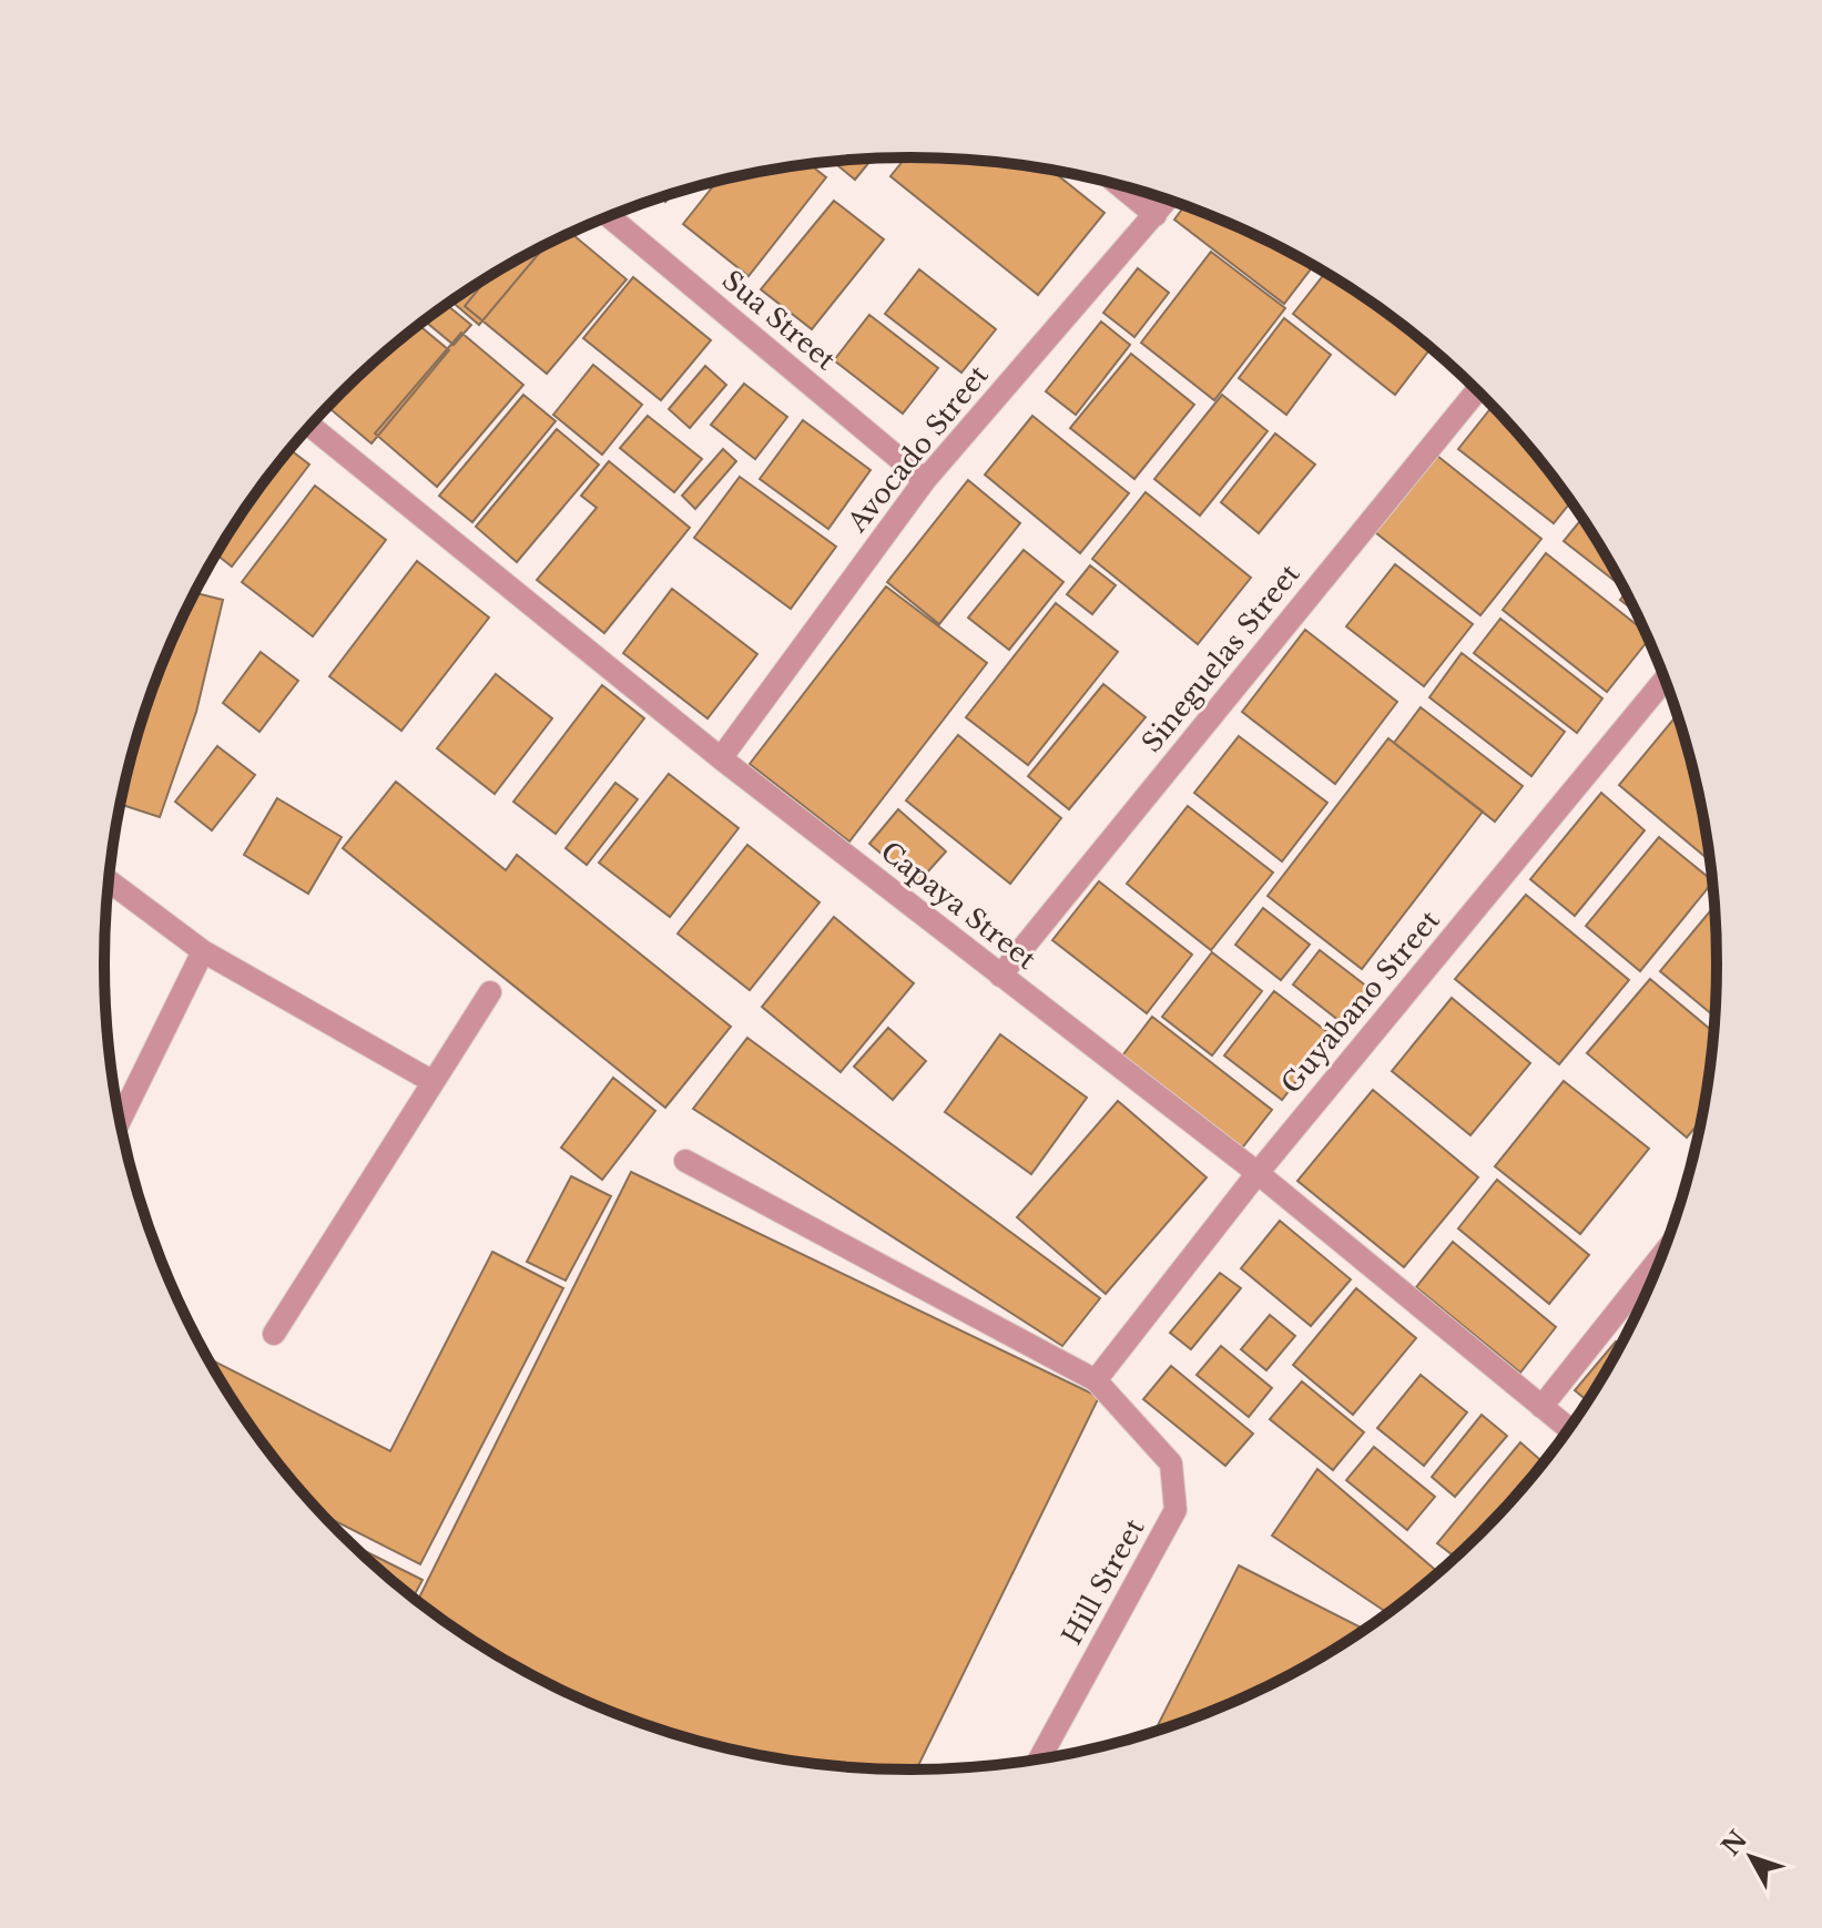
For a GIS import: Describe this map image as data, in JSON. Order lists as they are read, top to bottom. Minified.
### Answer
{"streets":{"street":["Sua Street","Avocado Street","Sineguelas Street","Capaya Street","Guyabano Street","Hill Street"]},"crossings":[["Sua Street","Avocado Street"],["Avocado Street","Capaya Street"],["Sineguelas Street","Capaya Street"],["Capaya Street","Guyabano Street"],["Guyabano Street","Hill Street"]],"north":"top left"}
